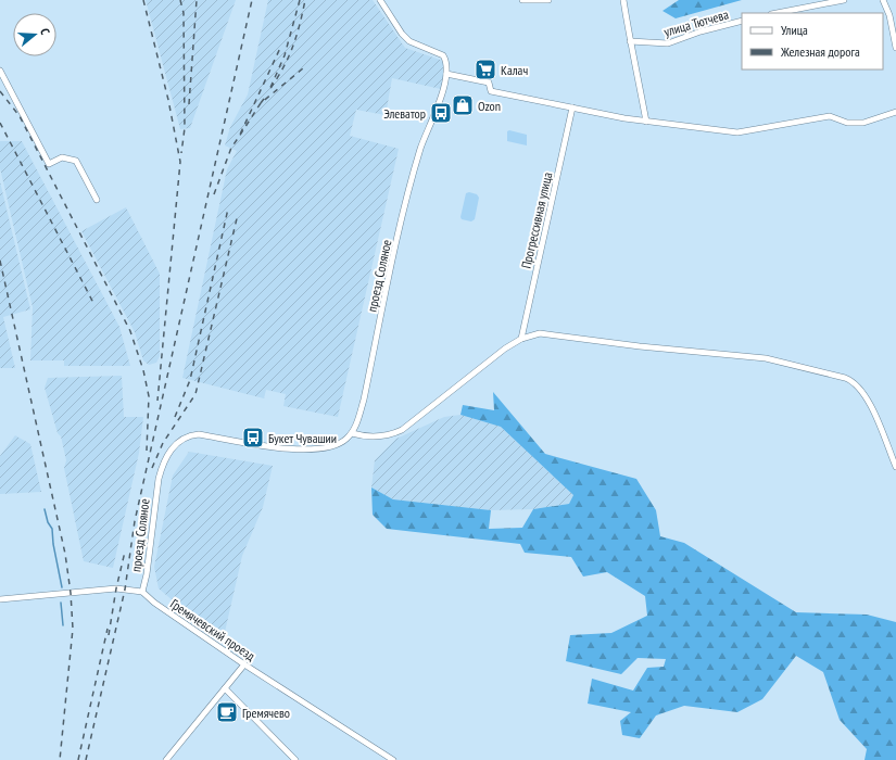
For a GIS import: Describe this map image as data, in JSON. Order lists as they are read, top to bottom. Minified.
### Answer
{"streets":{"street":["улица Тютчева","Прогрессивная улица","проезд Соляное","Гремячевский проезд"]},"crossings":[["проезд Соляное","Гремячевский проезд"]],"places":{"supermarket":["Калач"],"shop":["Ozon"],"bus stop":["Элеватор","Букет Чувашии"],"cafe":["Гремячево"]},"legend":["Улица","Железная дорога"],"north":"right"}
